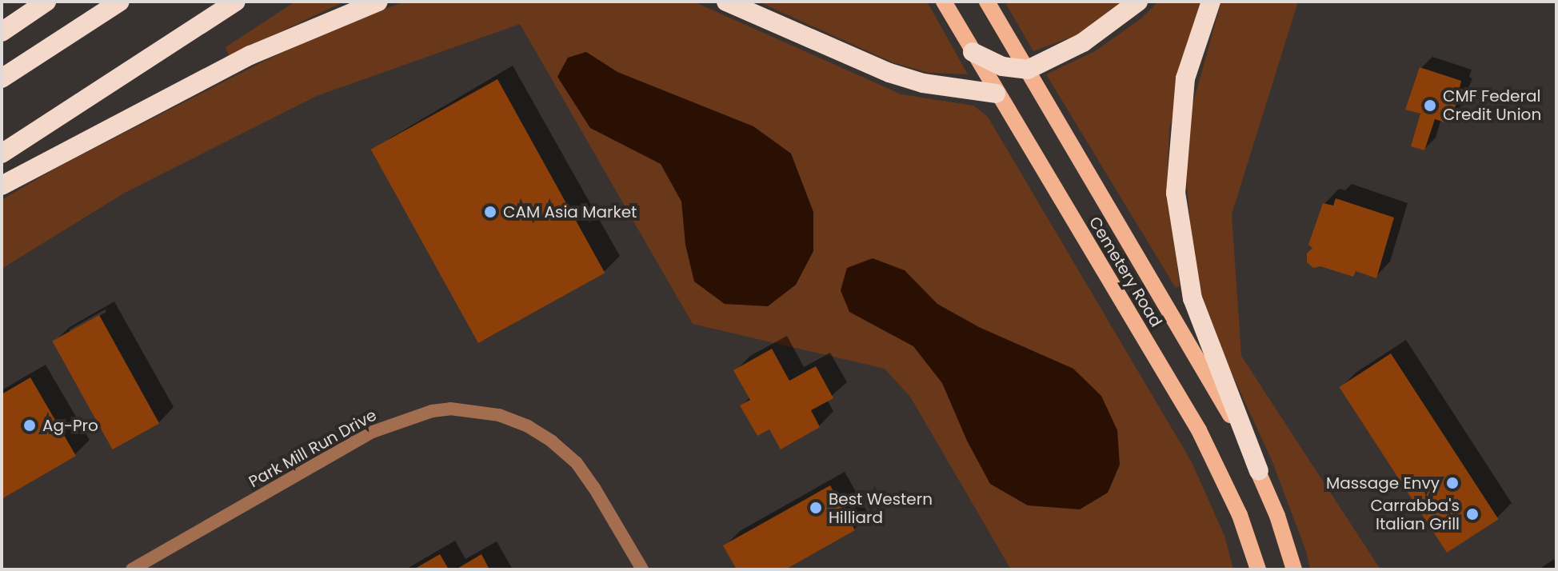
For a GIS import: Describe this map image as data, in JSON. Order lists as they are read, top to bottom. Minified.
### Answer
{"streets":{"main road":["Cemetery Road"],"street":["Park Mill Run Drive"]},"places":["CMF Federal Credit Union","CAM Asia Market","Ag-Pro","Massage Envy","Best Western Hilliard","Carrabba's Italian Grill"]}
